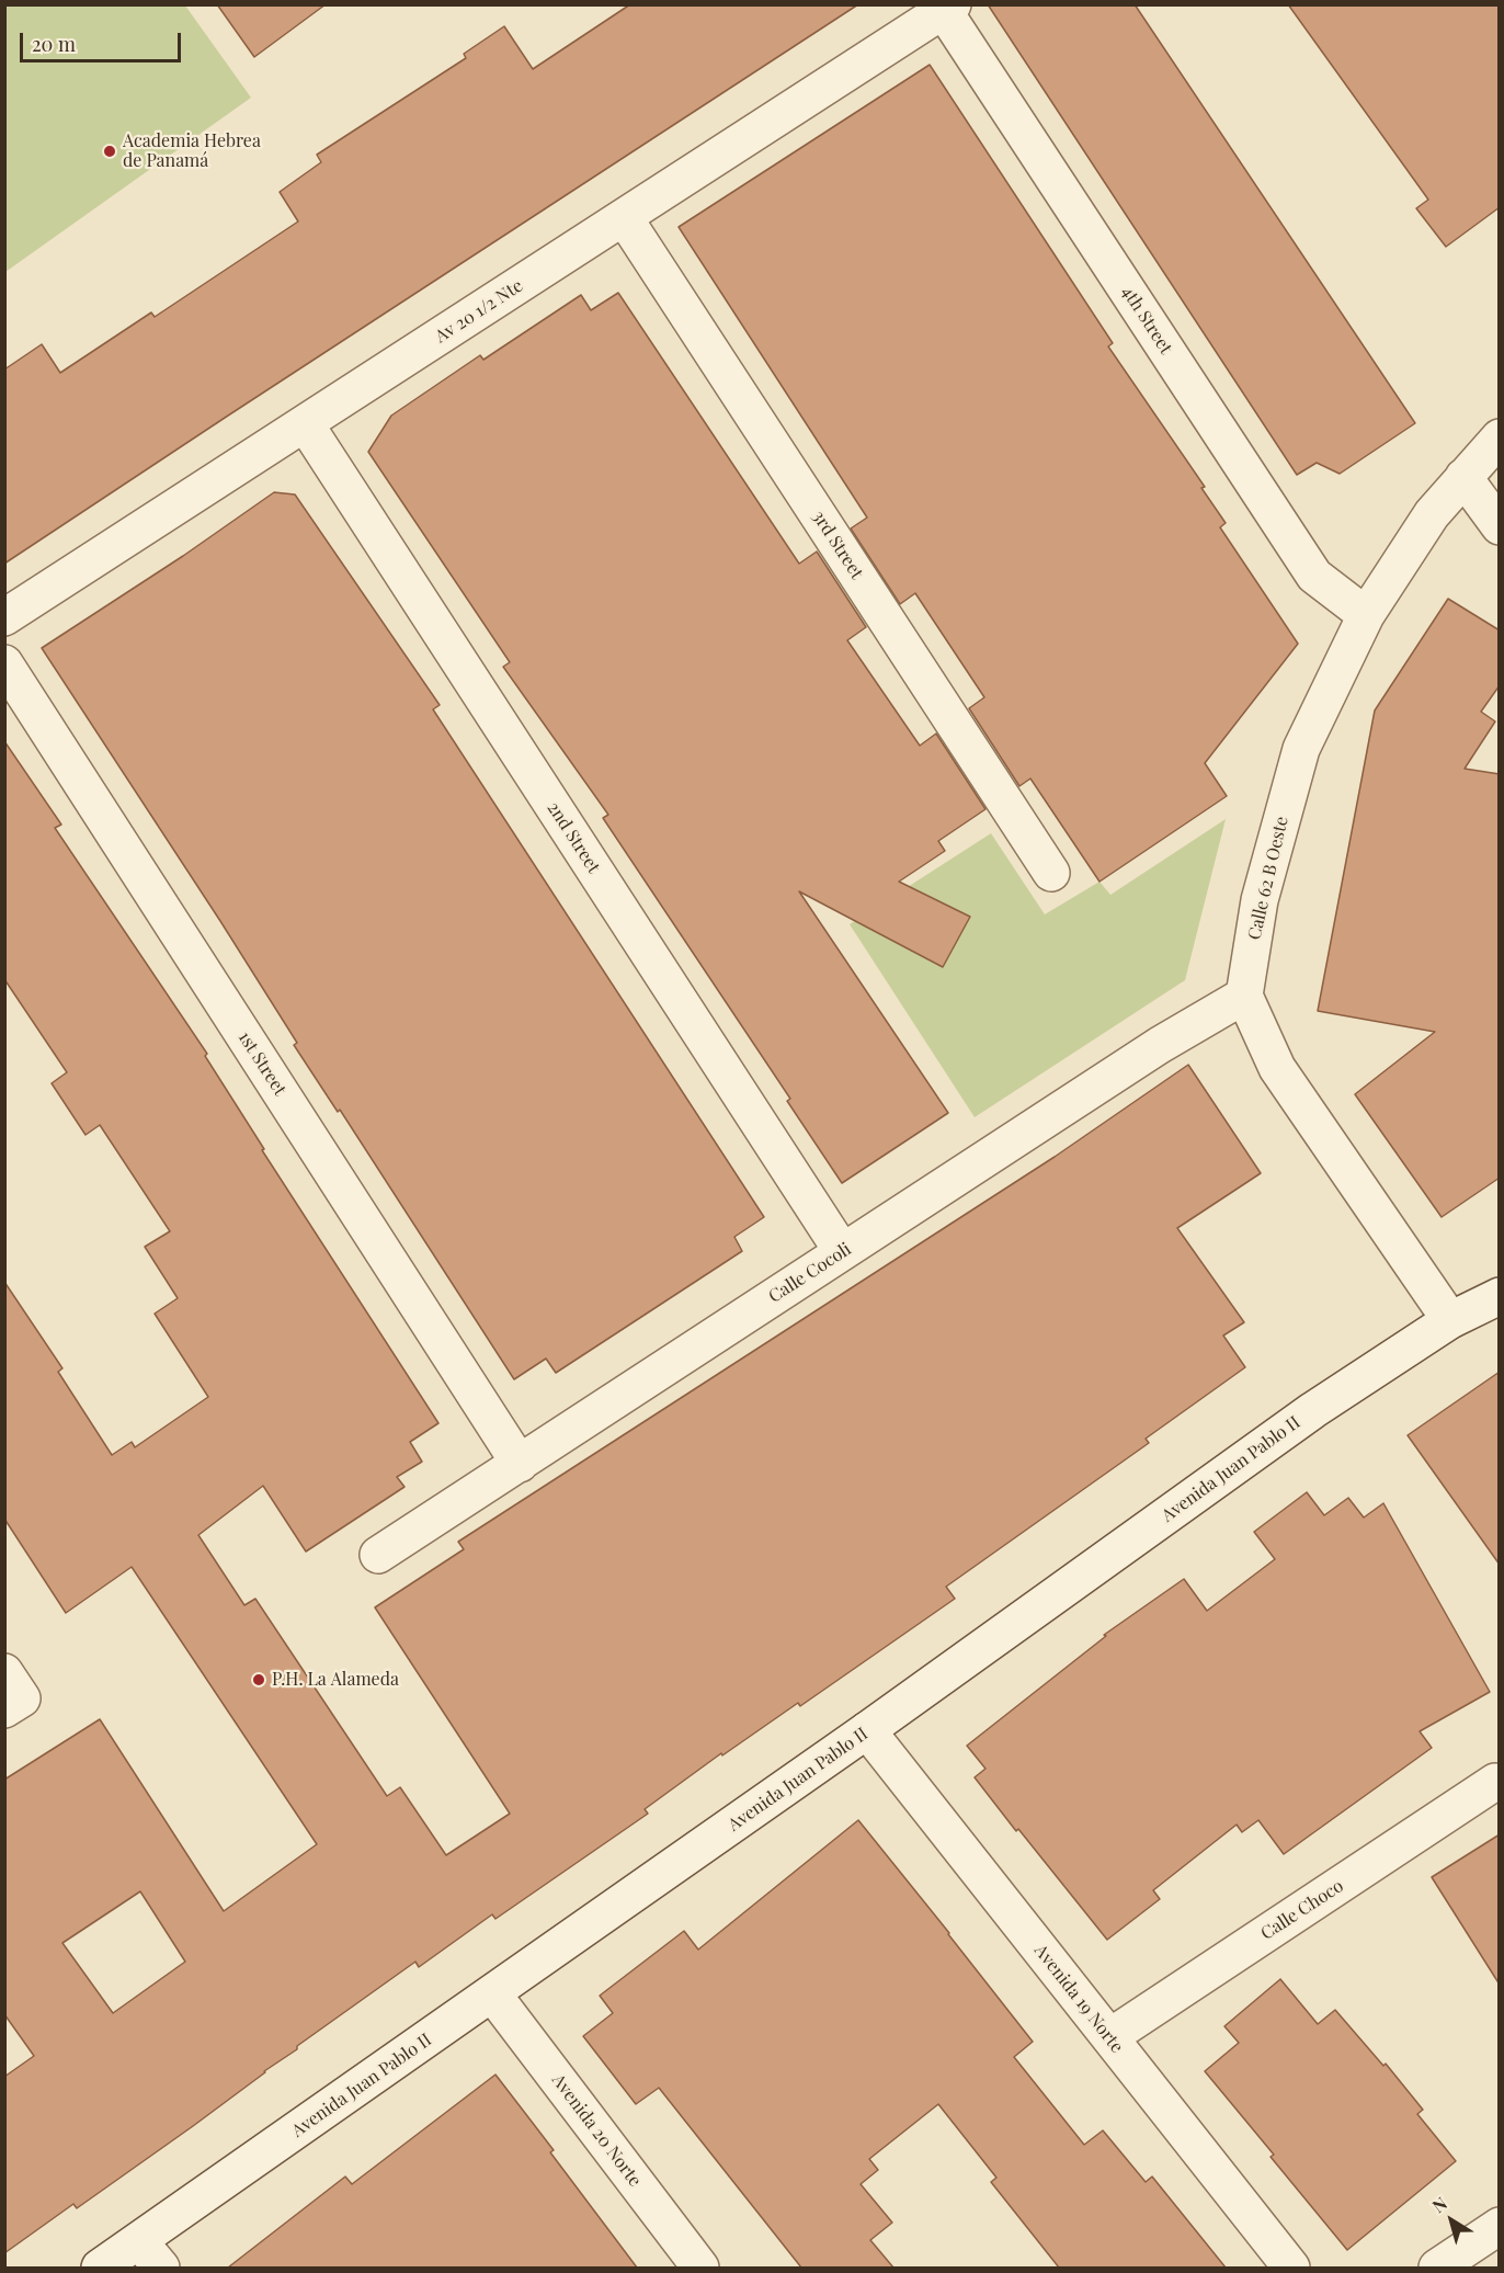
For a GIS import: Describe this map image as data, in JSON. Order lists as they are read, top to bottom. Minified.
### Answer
{"streets":{"street":["Av 20 1/2 Nte","4th Street","3rd Street","2nd Street","Calle 62 B Oeste","1st Street","Calle Cocoli","Avenida Juan Pablo II","Calle Choco","Avenida 19 Norte","Avenida 20 Norte"]},"crossings":[["Av 20 1/2 Nte","4th Street"],["Av 20 1/2 Nte","3rd Street"],["Av 20 1/2 Nte","2nd Street"],["4th Street","Calle 62 B Oeste"],["2nd Street","Calle Cocoli"],["Calle 62 B Oeste","Calle Cocoli"],["1st Street","Calle Cocoli"],["Avenida Juan Pablo II","Avenida 19 Norte"],["Avenida Juan Pablo II","Avenida 20 Norte"],["Calle Choco","Avenida 19 Norte"]],"places":["Academia Hebrea de Panamá","P.H. La Alameda"],"scale_bar":"20 m","north":"top left"}
